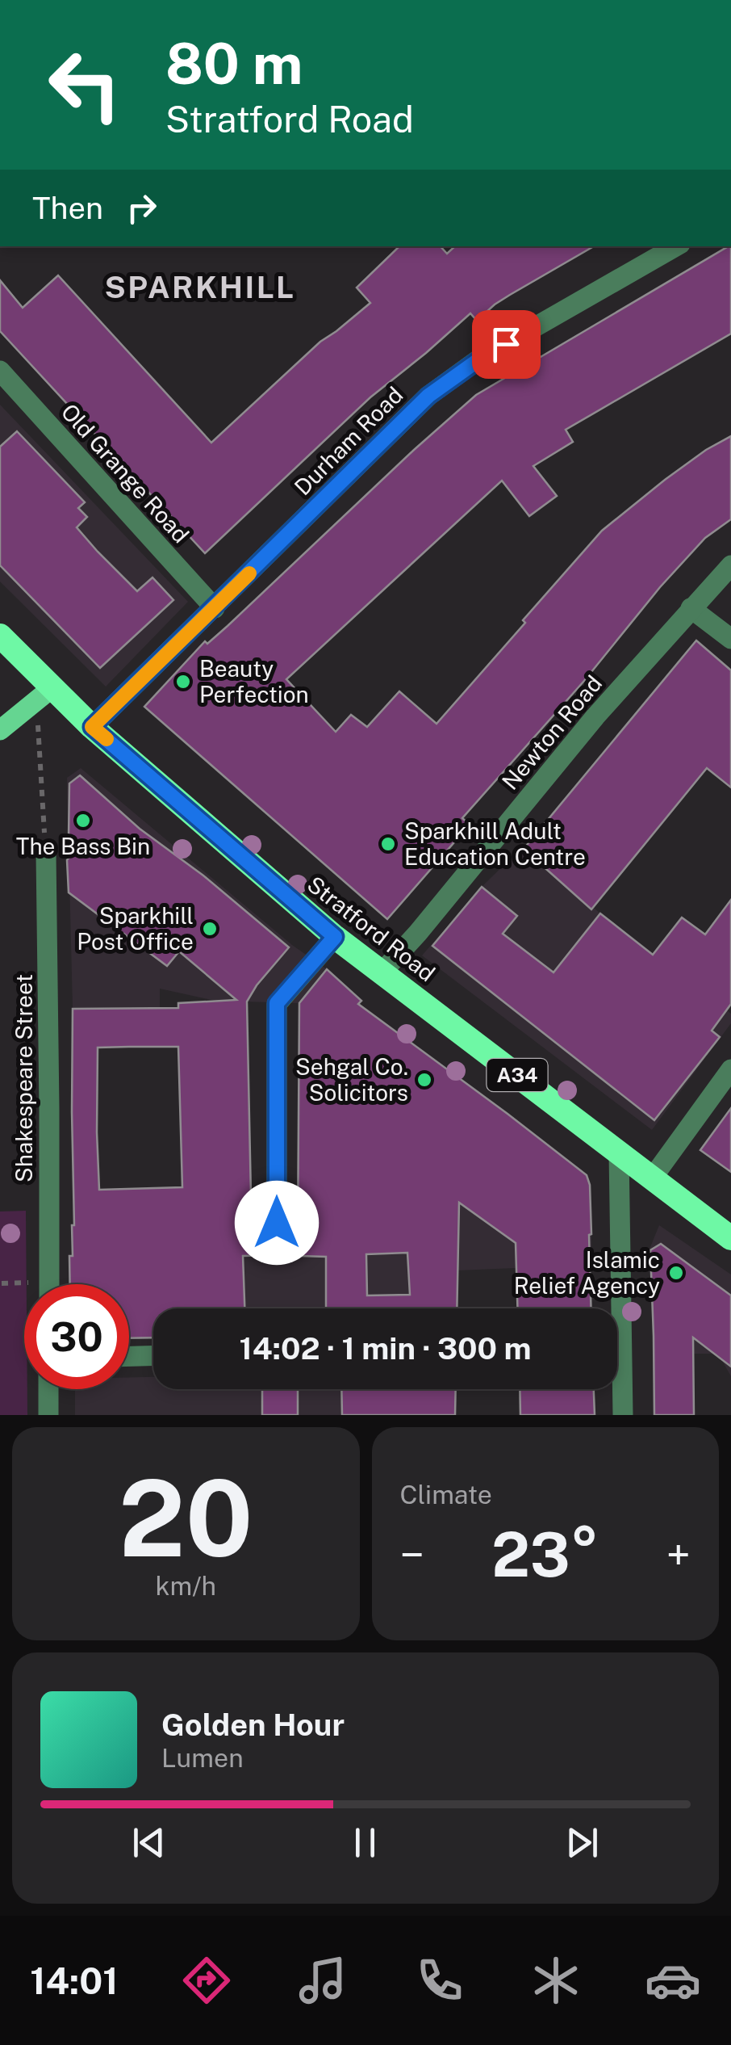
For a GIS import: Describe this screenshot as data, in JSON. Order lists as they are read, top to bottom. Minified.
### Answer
{"streets":{"highway":["Stratford Road","A34"],"street":["Durham Road","Old Grange Road","Newton Road","Shakespeare Street"]},"crossings":[["Durham Road","Old Grange Road"],["Durham Road","Stratford Road"],["Newton Road","Stratford Road"]],"districts":["SPARKHILL"],"places":["Beauty Perfection","The Bass Bin","Sparkhill Adult Education Centre","Sparkhill Post Office","Sehgal Co. Solicitors","Islamic Relief Agency"],"page":{"turn":["80 m","Stratford Road"],"then":"Then","limit":"30","trip":"14:02 · 1 min · 300 m","tile":[["20","km/h"],"Climate"],"heat":["−","23°","+"],"song":["Golden Hour","Lumen"],"tabs":"14:01"}}
